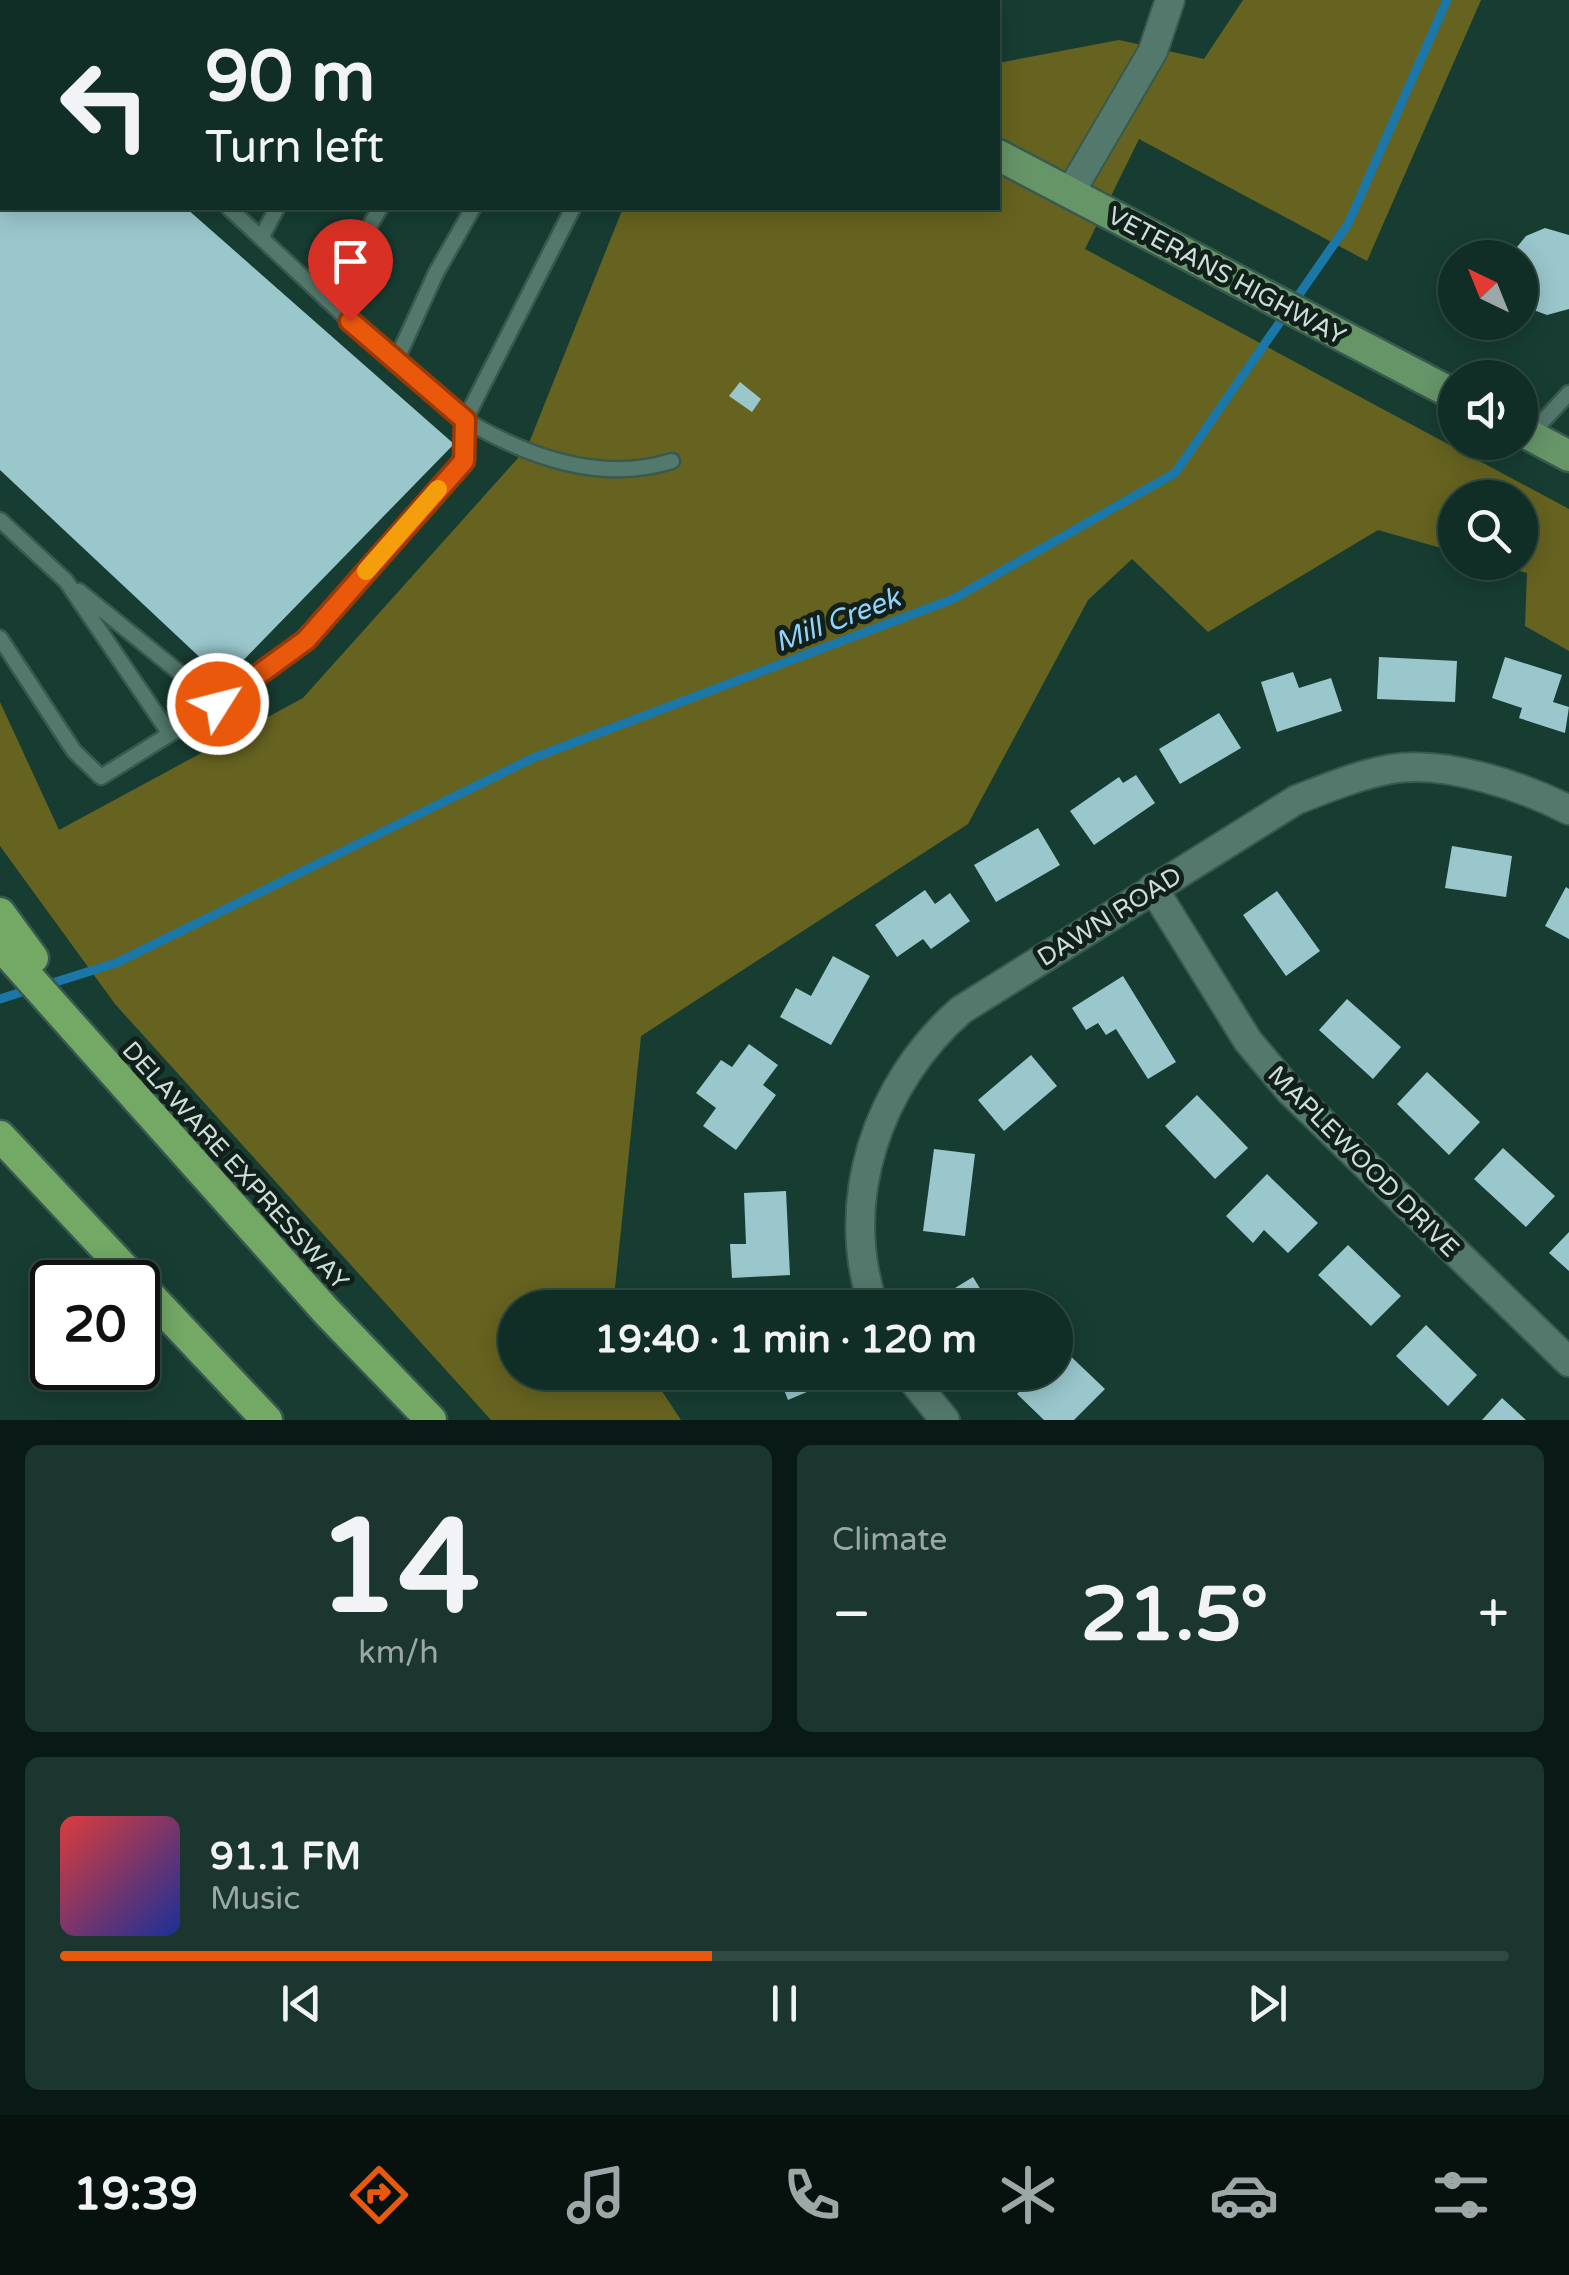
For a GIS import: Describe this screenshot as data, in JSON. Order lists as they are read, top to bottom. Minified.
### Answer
{"streets":{"highway":["DELAWARE EXPRESSWAY"],"main road":["VETERANS HIGHWAY"],"street":["DAWN ROAD","MAPLEWOOD DRIVE"]},"crossings":[["DAWN ROAD","MAPLEWOOD DRIVE"]],"water":["Mill Creek"],"north":"top left","page":{"turn":["90 m","Turn left"],"limit":"20","trip":"19:40 · 1 min · 120 m","tile":[["14","km/h"],"Climate"],"heat":["−","21.5°","+"],"song":["91.1 FM","Music"],"tabs":"19:39"}}
